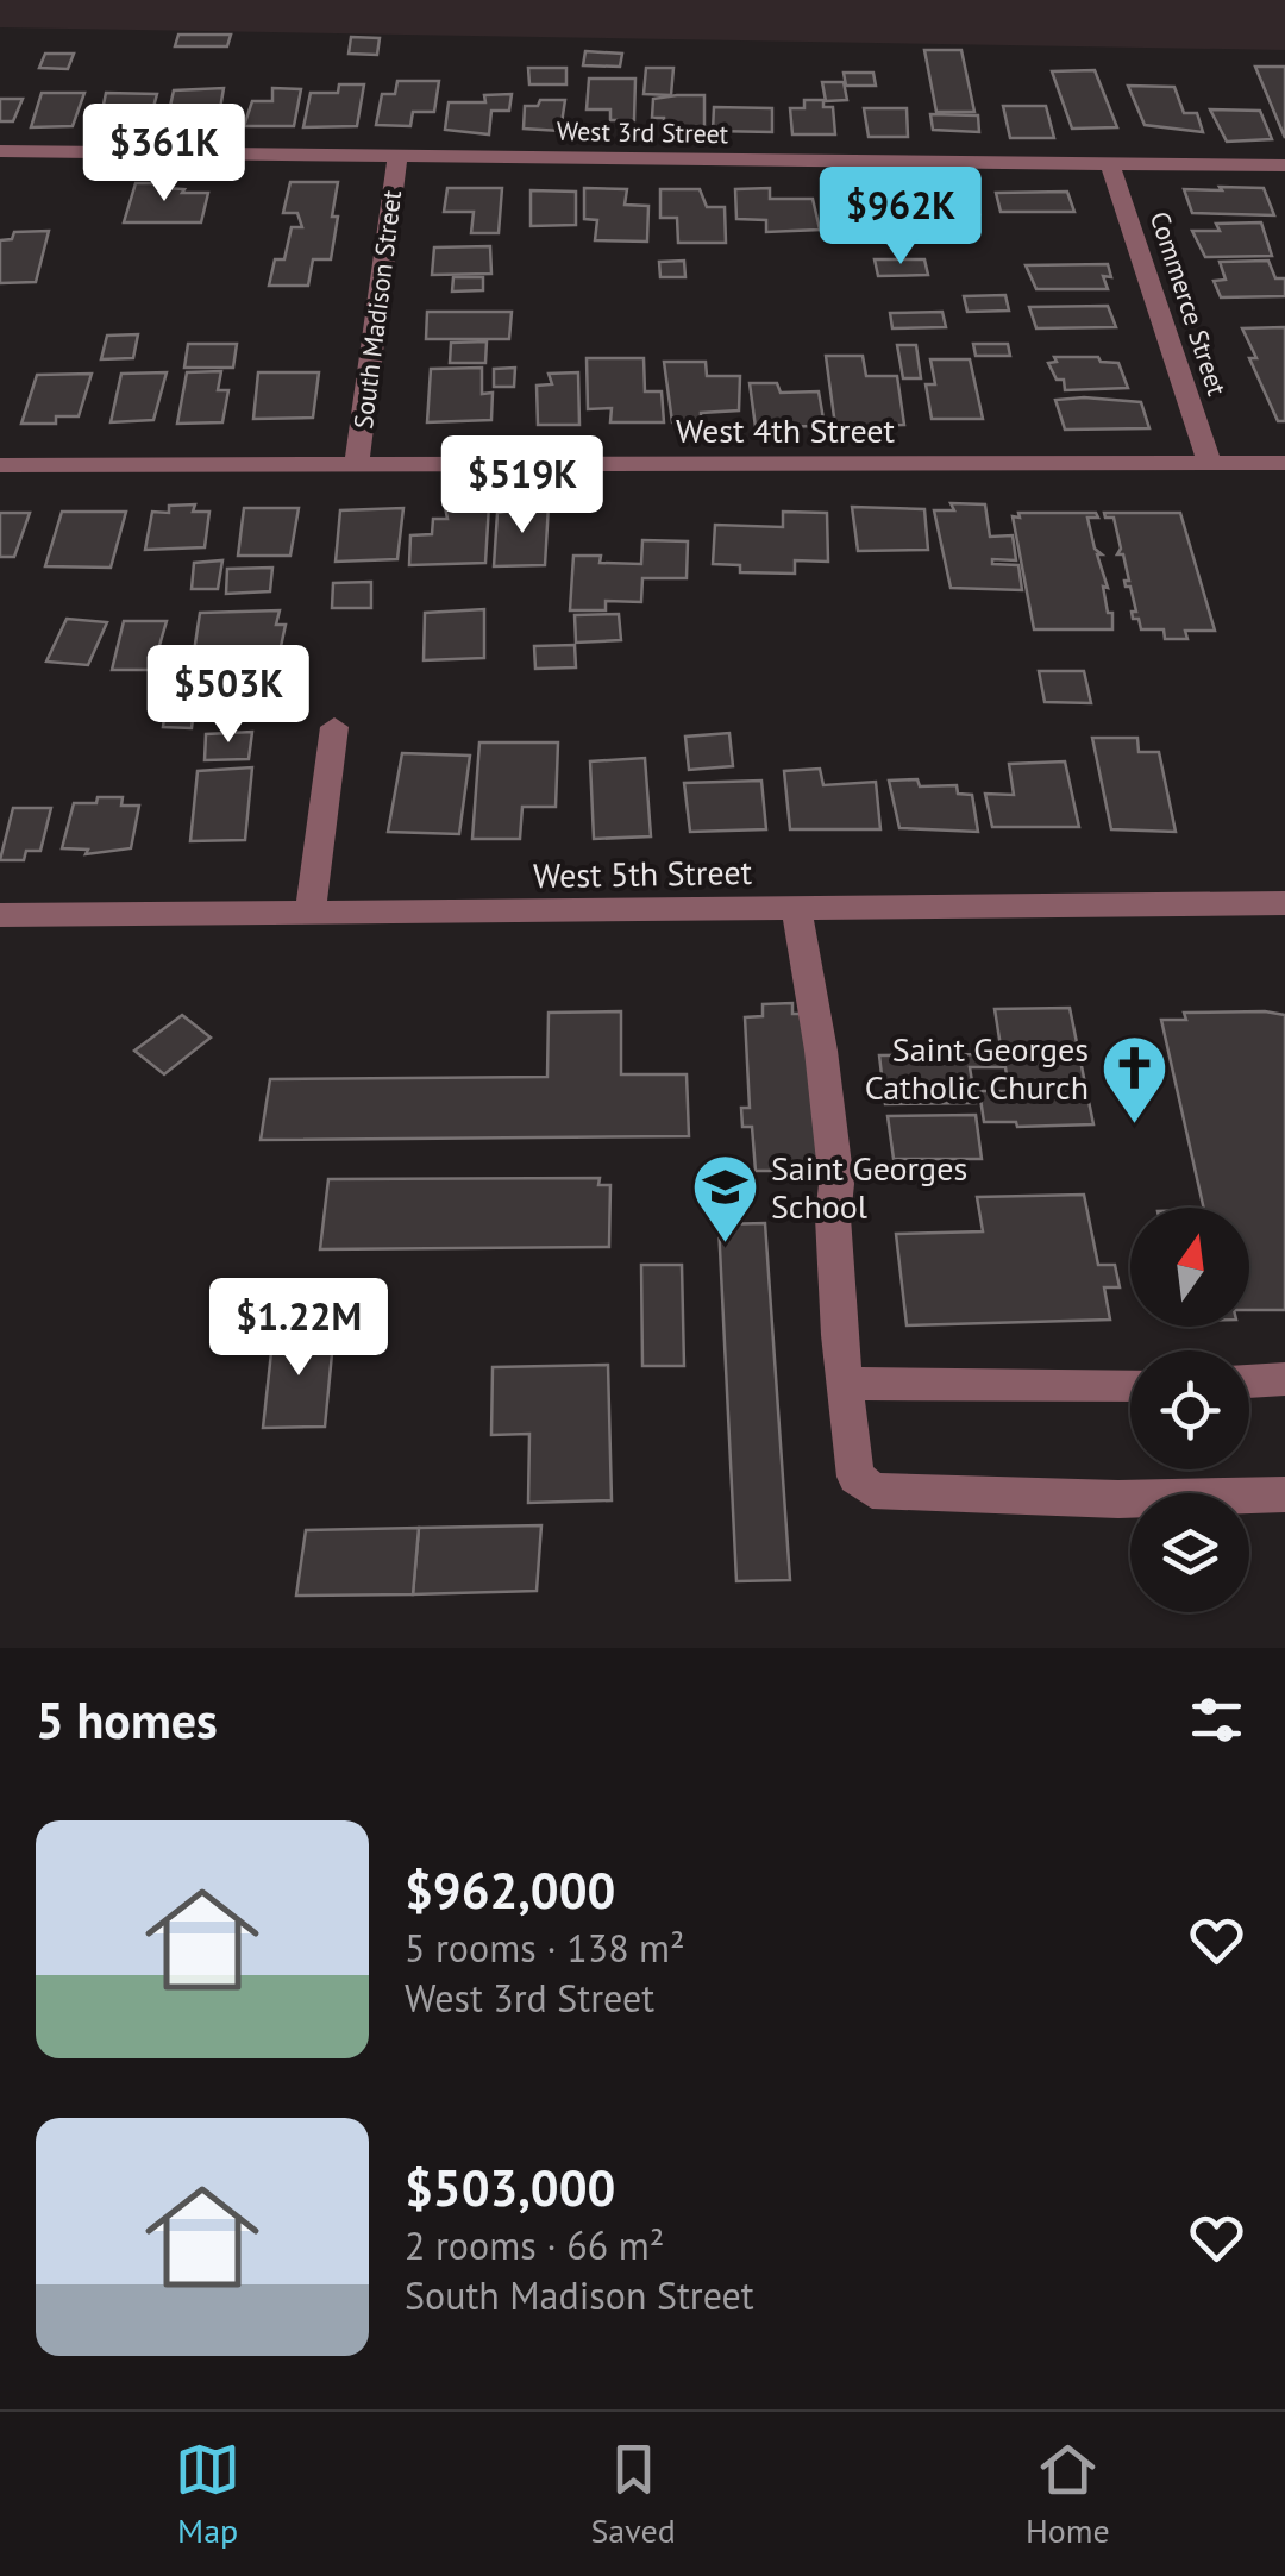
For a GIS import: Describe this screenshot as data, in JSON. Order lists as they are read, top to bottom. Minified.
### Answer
{"streets":{"street":["West 3rd Street","Commerce Street","South Madison Street","West 4th Street","West 5th Street"]},"crossings":[["West 3rd Street","Commerce Street"],["West 3rd Street","South Madison Street"],["Commerce Street","West 4th Street"],["South Madison Street","West 4th Street"]],"places":{"church":["Saint Georges Catholic Church"],"school or university":["Saint Georges School"]},"north":"top","page":{"price":["$361K","$962K","$519K","$503K","$1.22M"],"heading":"5 homes","list":[{"name":"$962,000","note":"5 rooms · 138 m² · West 3rd Street"},{"name":"$503,000","note":"2 rooms · 66 m² · South Madison Street"}],"tabs":["Map","Saved","Home"]}}
